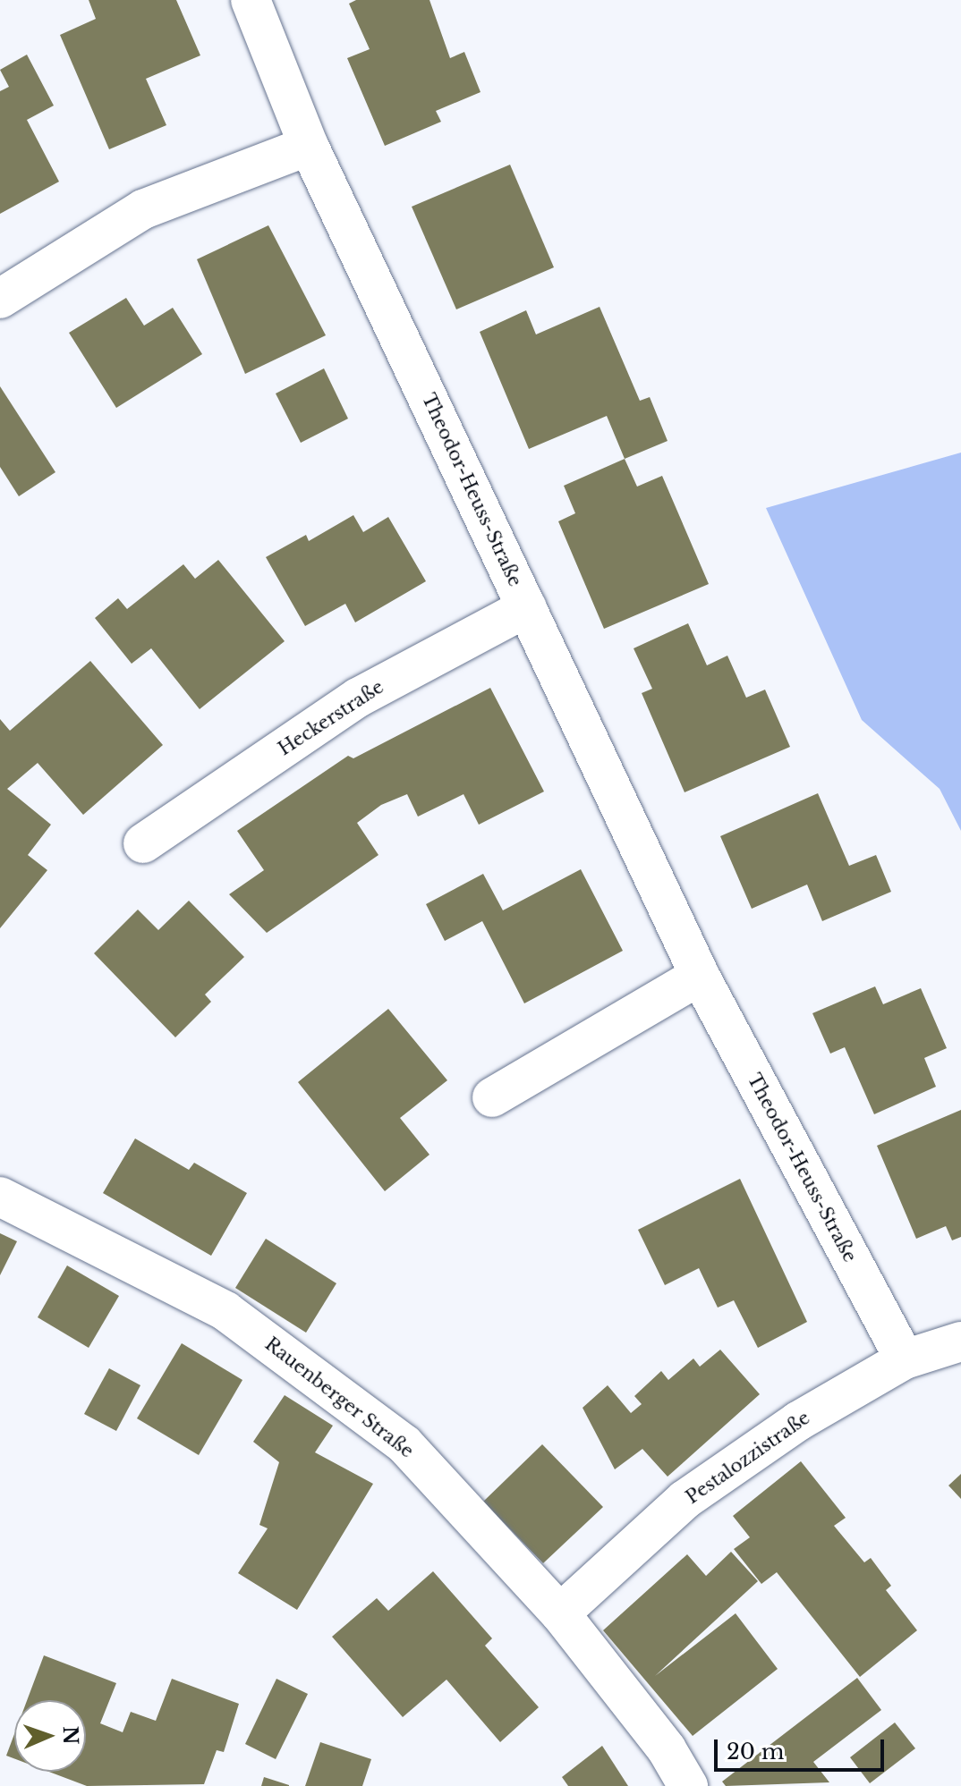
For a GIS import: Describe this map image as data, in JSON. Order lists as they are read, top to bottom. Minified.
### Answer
{"streets":{"street":["Theodor-Heuss-Straße","Heckerstraße","Rauenberger Straße","Pestalozzistraße"]},"crossings":[["Theodor-Heuss-Straße","Heckerstraße"],["Theodor-Heuss-Straße","Pestalozzistraße"],["Rauenberger Straße","Pestalozzistraße"]],"scale_bar":"20 m","north":"right"}
